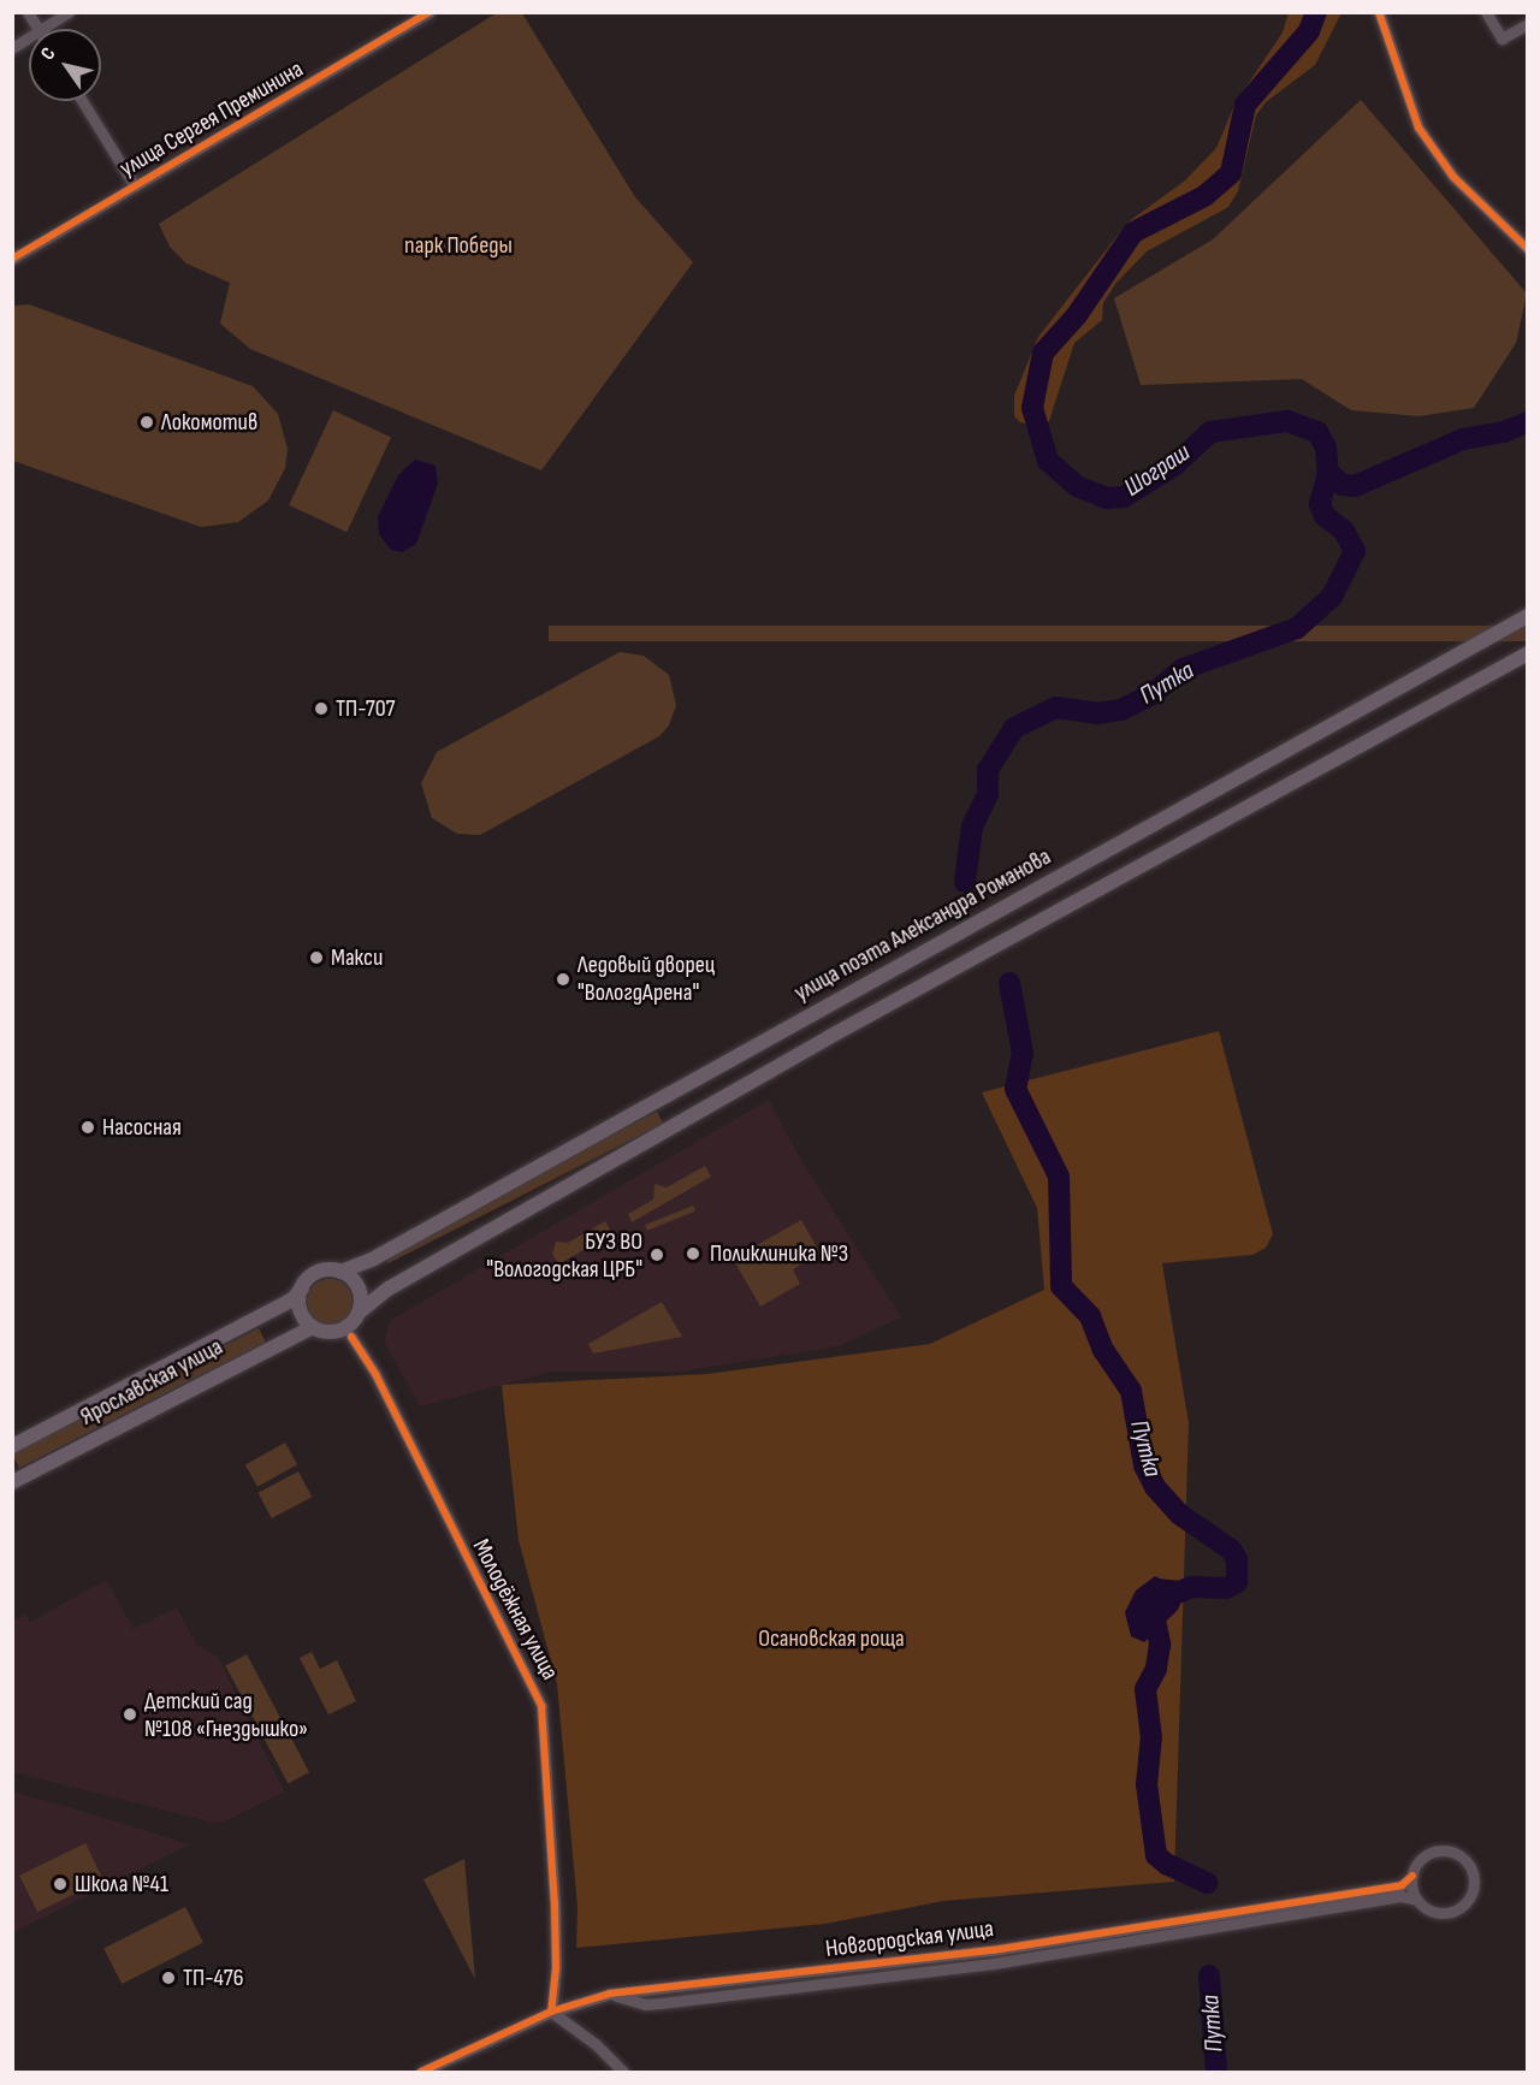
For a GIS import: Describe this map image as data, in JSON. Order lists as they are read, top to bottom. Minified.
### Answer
{"streets":{"main road":["улица поэта Александра Романова","Ярославская улица"],"street":["улица Сергея Преминина","Молодёжная улица","Новгородская улица"]},"crossings":[["улица поэта Александра Романова","Ярославская улица"],["Молодёжная улица","Новгородская улица"]],"water":["Шограш","Путка"],"parks":["парк Победы","Осановская роща"],"places":["Локомотив","ТП-707","Макси","Ледовый дворец \"ВологдАрена\"","Насосная","Поликлиника №3","БУЗ ВО \"Вологодская ЦРБ\"","Детский сад №108 «Гнездышко»","Школа №41","ТП-476"],"north":"top left"}
